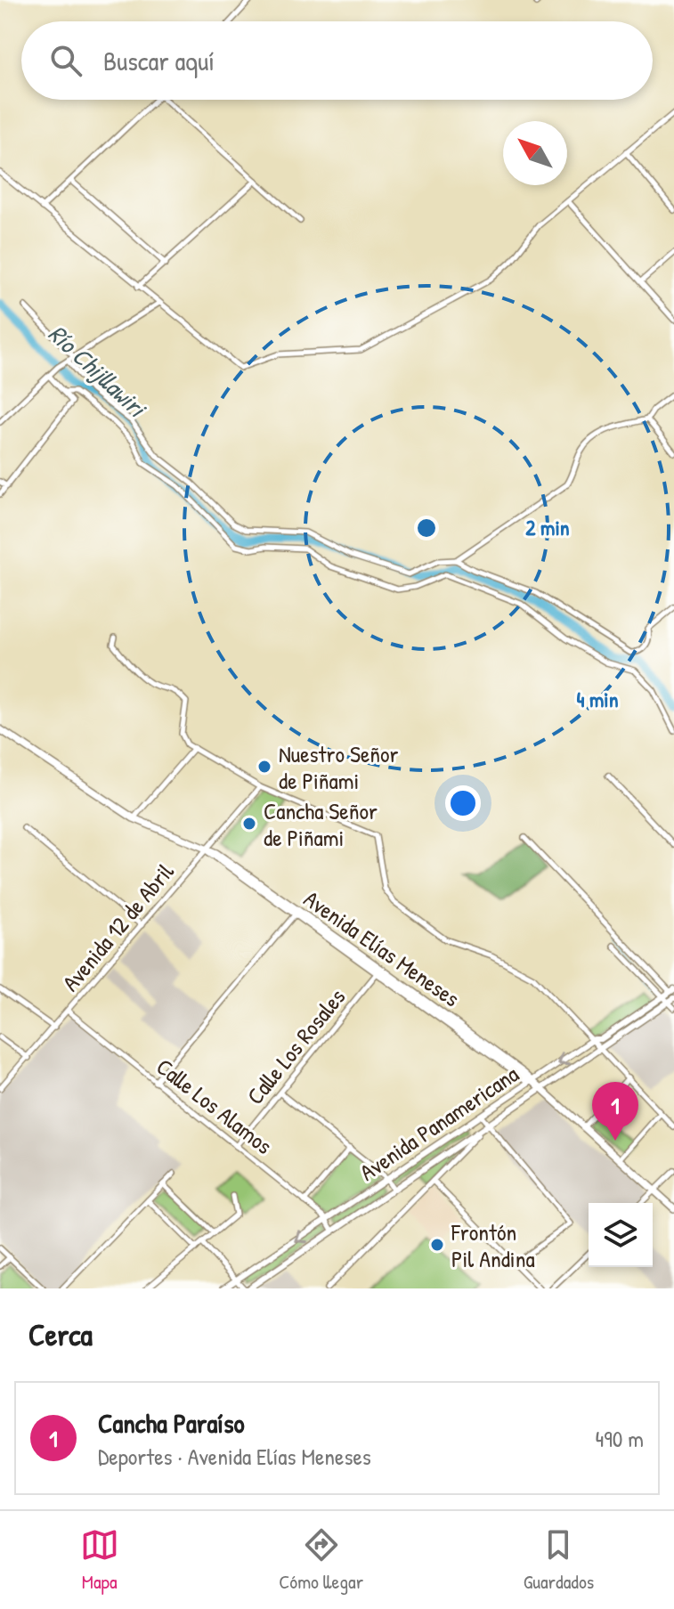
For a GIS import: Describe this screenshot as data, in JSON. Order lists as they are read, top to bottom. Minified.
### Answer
{"streets":{"main road":["Avenida Elías Meneses","Avenida Panamericana"],"street":["Avenida 12 de Abril","Calle Los Rosales","Calle Los Alamos"]},"crossings":[["Avenida 12 de Abril","Avenida Elías Meneses"],["Avenida 12 de Abril","Calle Los Alamos"],["Avenida Elías Meneses","Calle Los Rosales"],["Avenida Elías Meneses","Avenida Panamericana"],["Calle Los Rosales","Calle Los Alamos"],["Calle Los Alamos","Avenida Panamericana"]],"water":["Río Chijllawiri"],"places":["Nuestro Señor de Piñami","Cancha Señor de Piñami","Frontón Pil Andina"],"north":"top left","page":{"search":"Buscar aquí","pins":"1","heading":"Cerca","list":[{"mark":"1","name":"Cancha Paraíso","note":"Deportes · Avenida Elías Meneses","value":"490 m"}],"nav":["Mapa","Cómo llegar","Guardados"]},"rings":["2 min","4 min"]}
